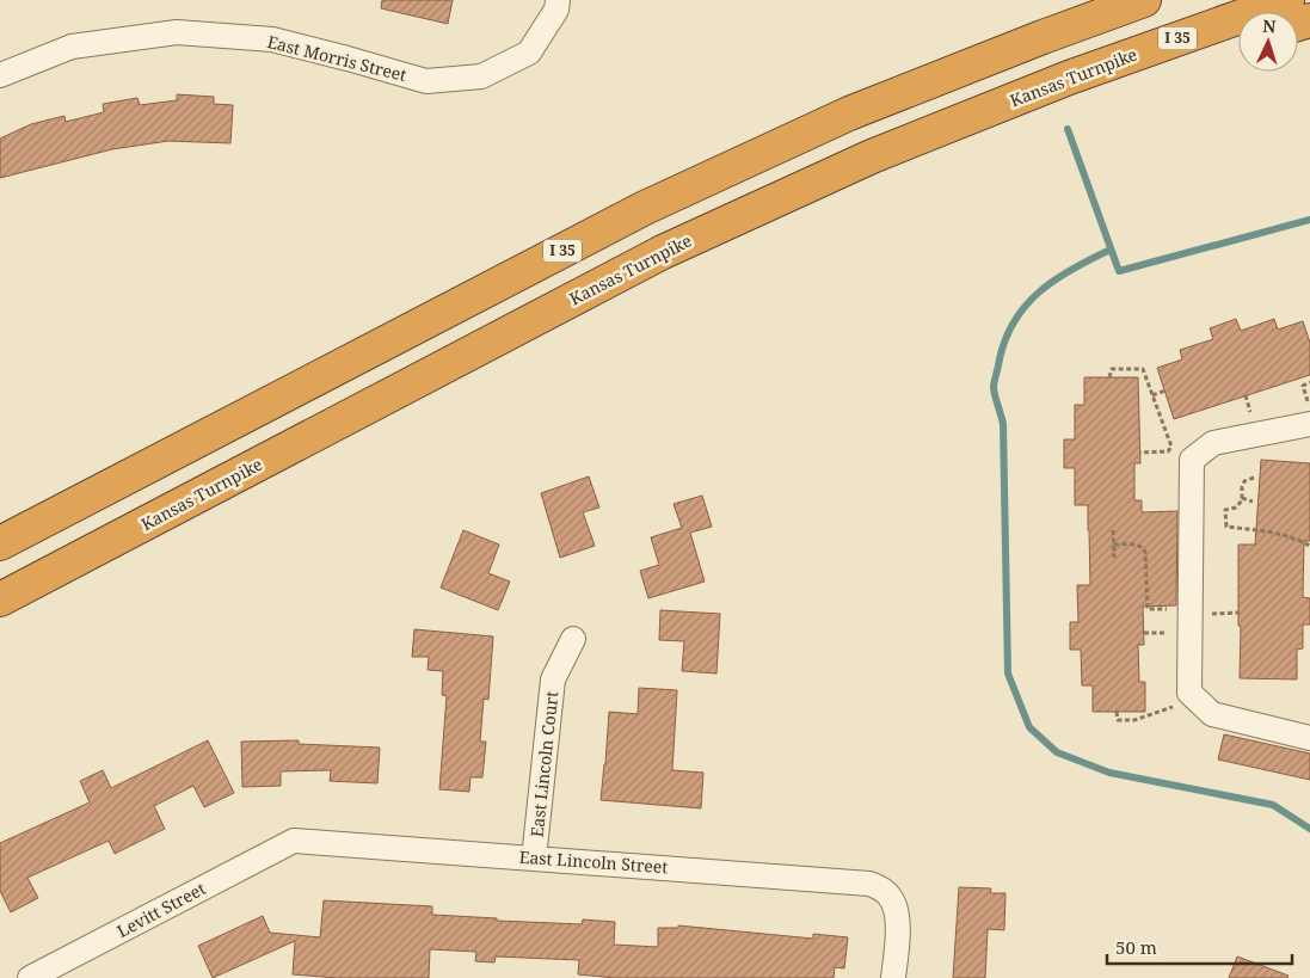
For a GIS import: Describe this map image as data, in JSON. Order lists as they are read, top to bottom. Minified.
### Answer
{"streets":{"highway":["I 35","Kansas Turnpike"],"street":["East Morris Street","East Lincoln Court","East Lincoln Street","Levitt Street"]},"crossings":[["East Lincoln Court","East Lincoln Street"],["East Lincoln Street","Levitt Street"]],"scale_bar":"50 m","north":"top"}
